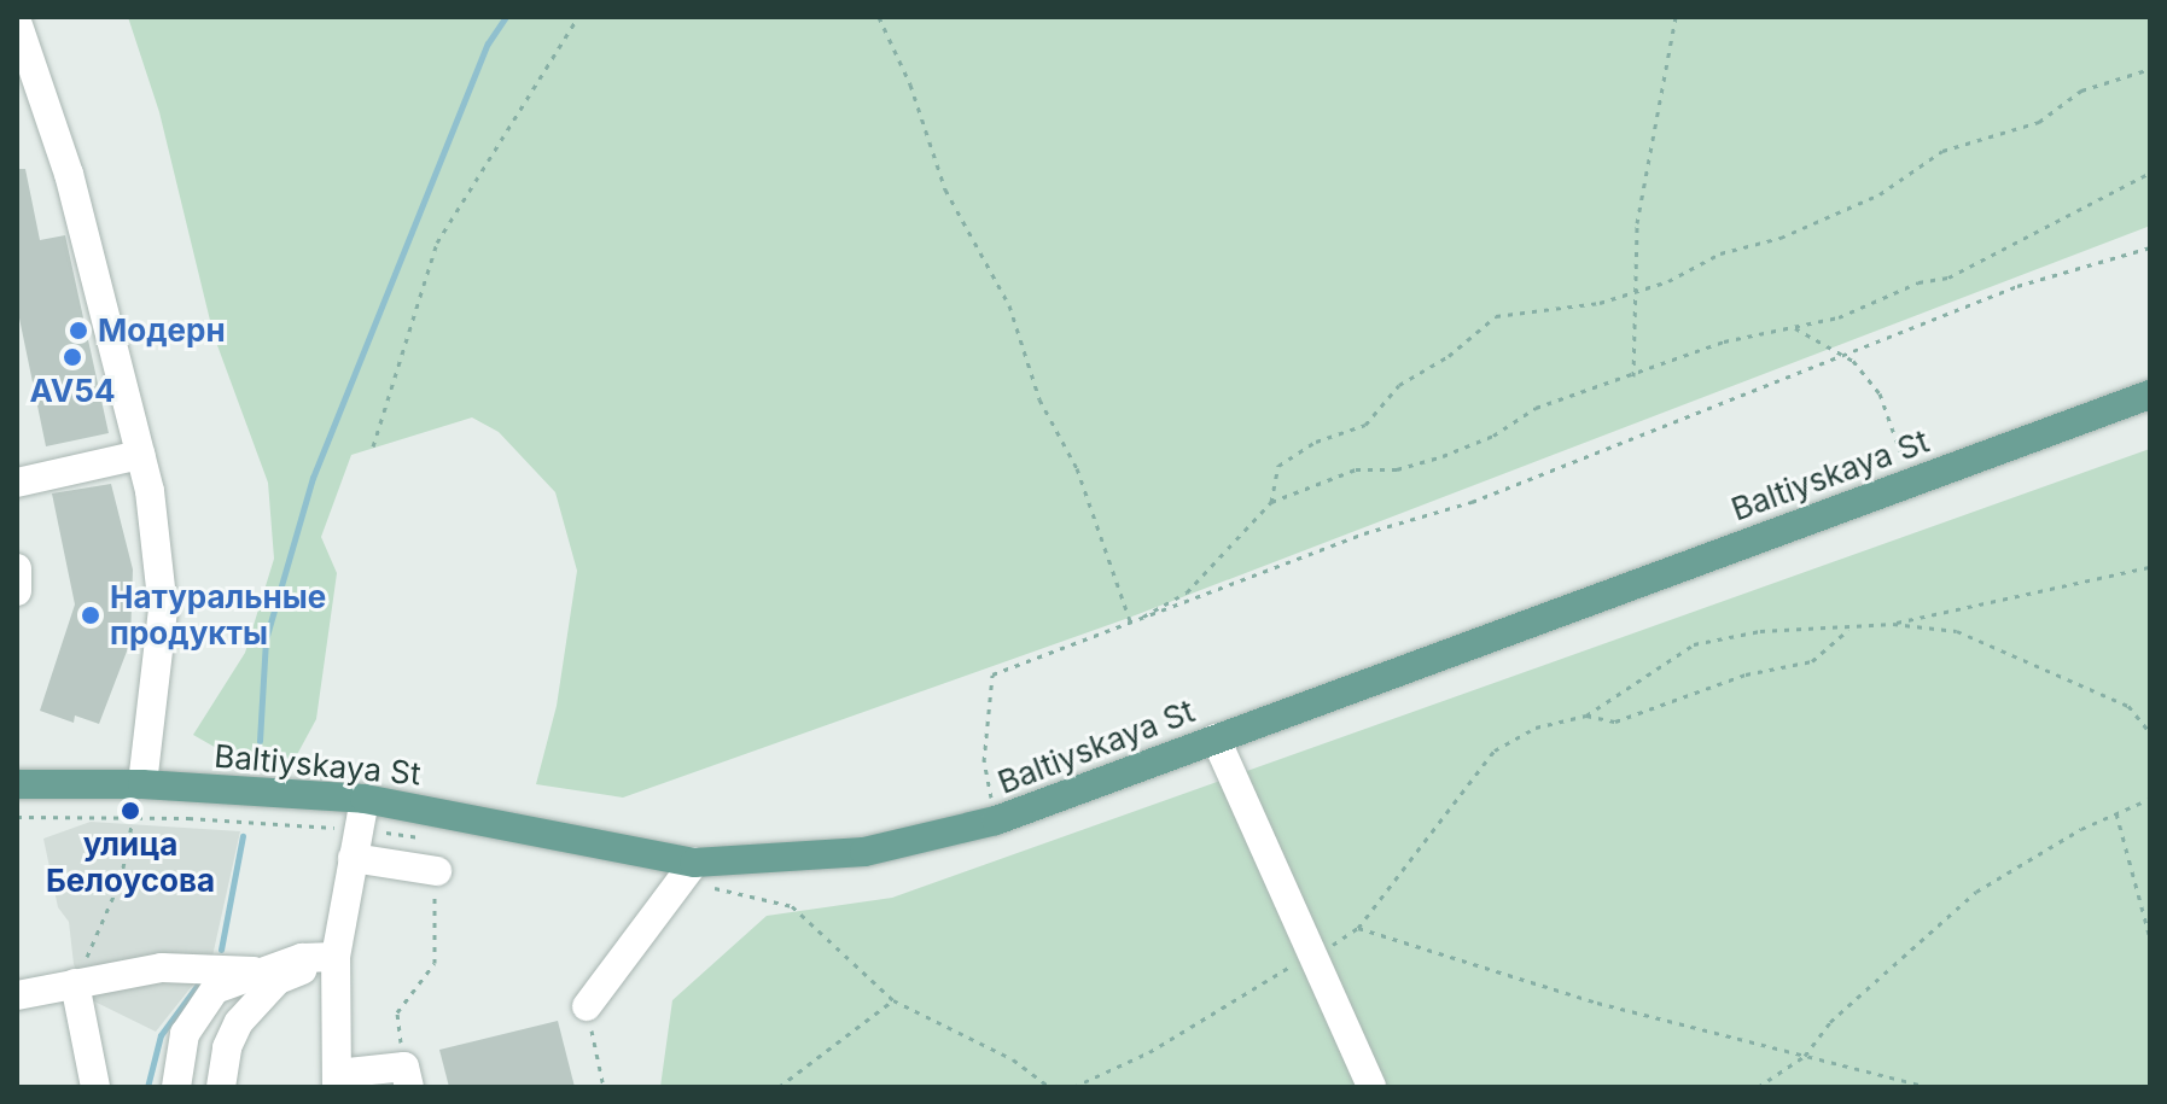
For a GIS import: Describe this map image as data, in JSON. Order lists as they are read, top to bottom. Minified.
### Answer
{"streets":{"main road":["Baltiyskaya St"]},"places":["Модерн","AV54","Натуральные продукты","улица Белоусова"]}
